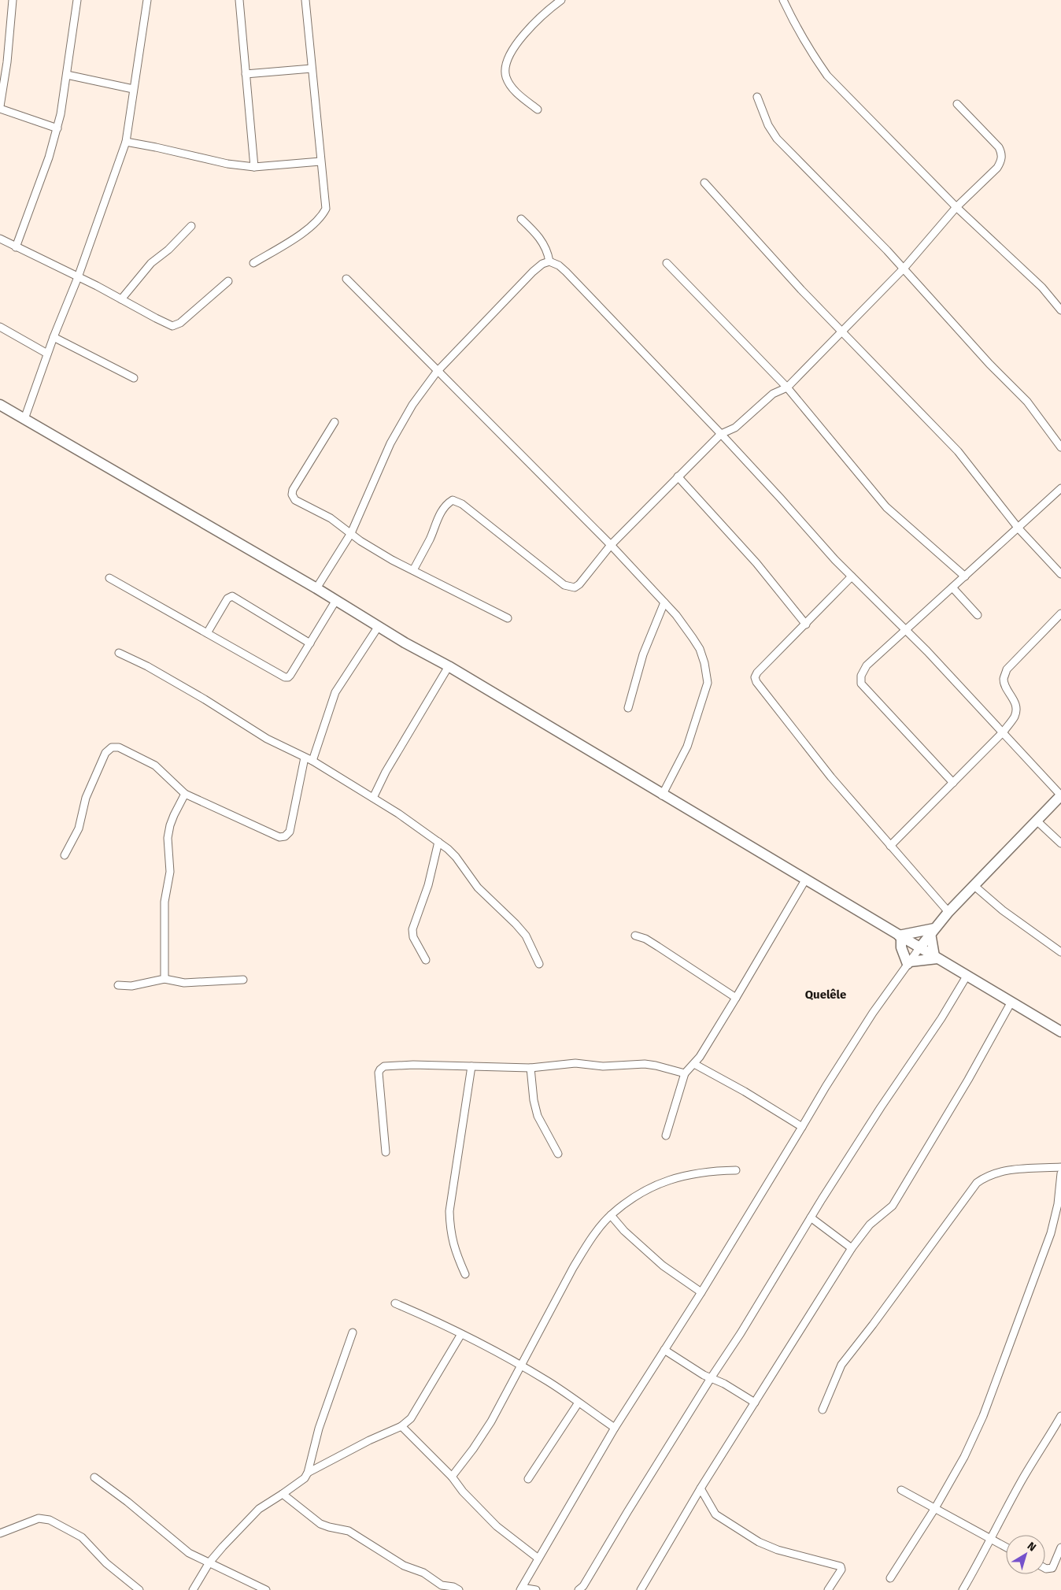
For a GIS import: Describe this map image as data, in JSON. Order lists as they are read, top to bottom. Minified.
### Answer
{"districts":["Quelêle"],"north":"top right"}
